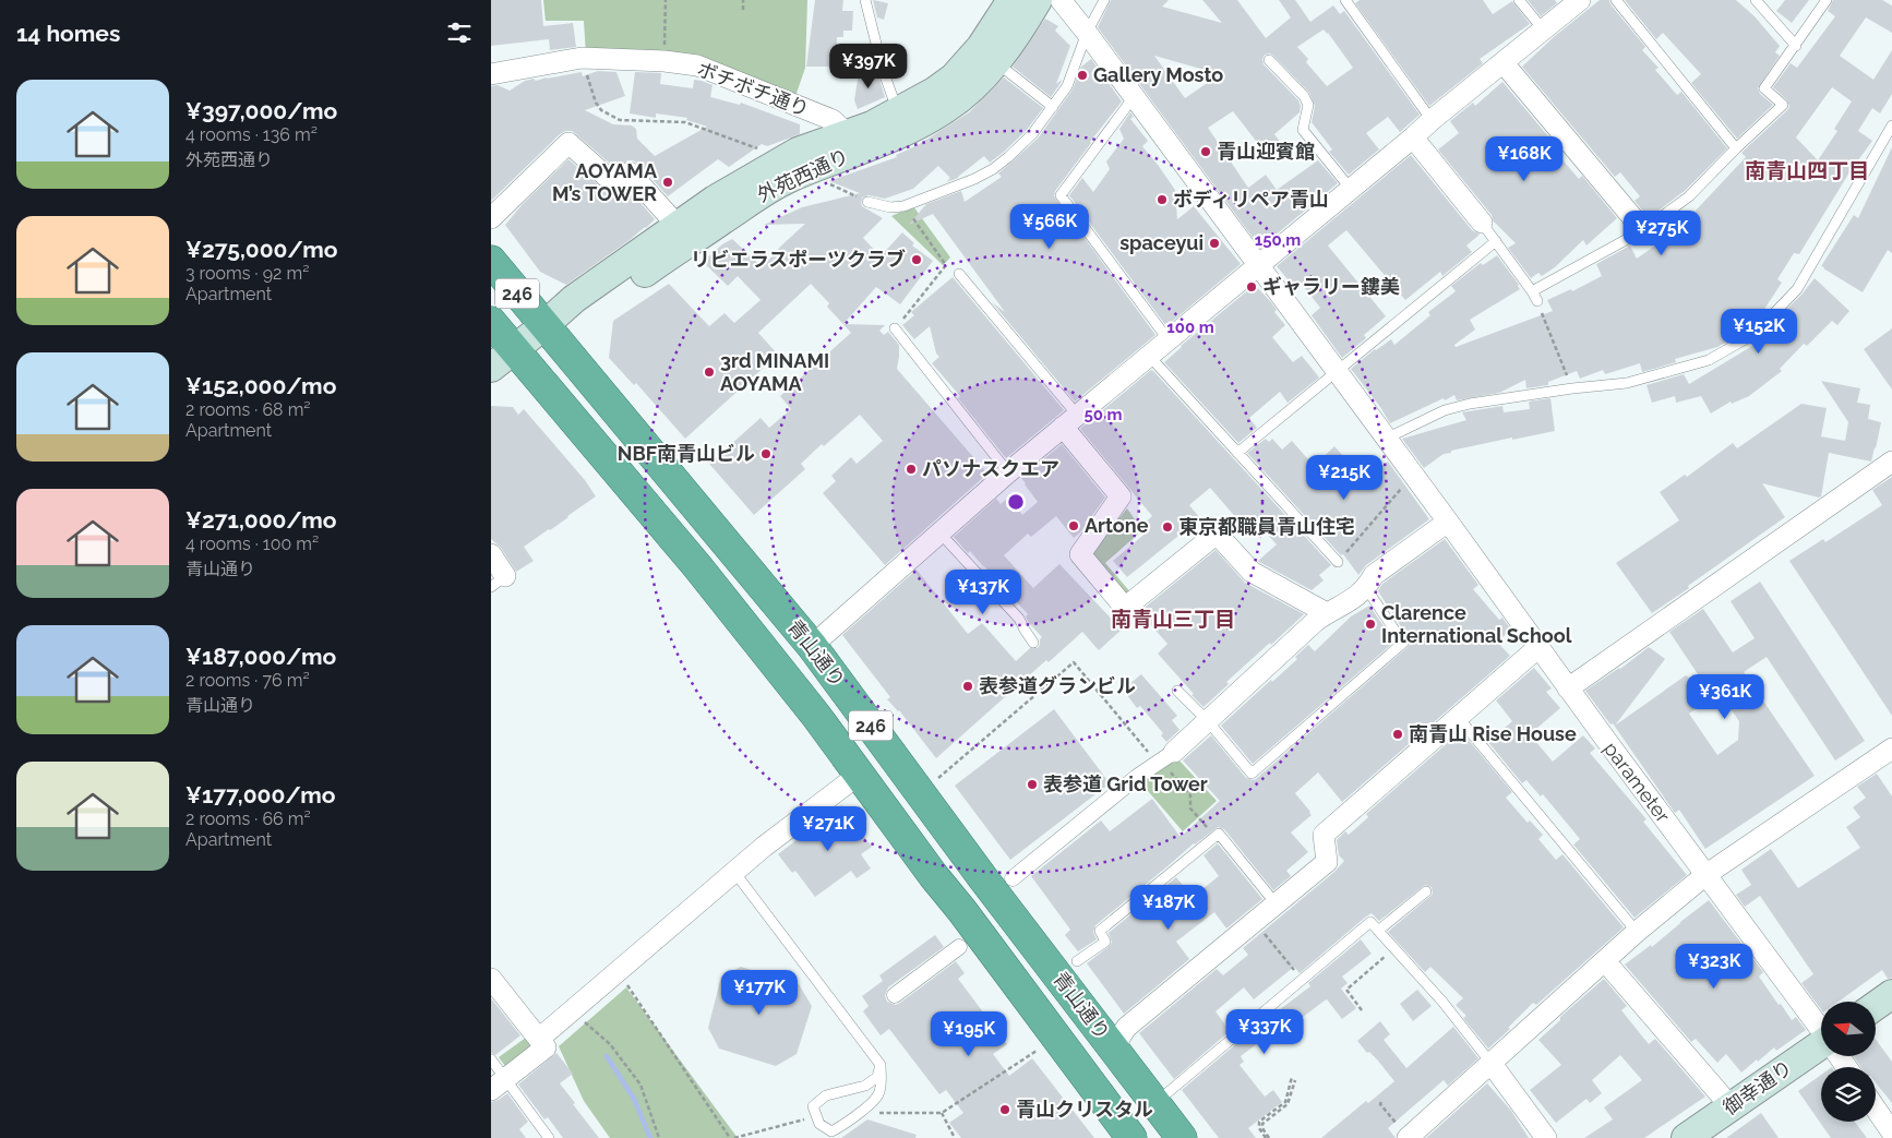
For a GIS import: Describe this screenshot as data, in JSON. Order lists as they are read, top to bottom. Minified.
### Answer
{"streets":{"highway":["246","青山通り"],"main road":["外苑西通り","御幸通り"],"street":["ボチボチ通り","parameter"]},"crossings":[["ボチボチ通り","外苑西通り"],["外苑西通り","青山通り"]],"districts":["南青山四丁目","南青山三丁目"],"places":["Gallery Mosto","青山迎賓館","AOYAMA M’s TOWER","ボディリペア青山","spaceyui","リビエラスポーツクラブ","ギャラリー鏤美","3rd MINAMI AOYAMA","NBF南青山ビル","パソナスクエア","Artone","東京都職員青山住宅","Clarence International School","表参道グランビル","南青山 Rise House","表参道 Grid Tower","青山クリスタル"],"north":"left","page":{"heading":"14 homes","price":["¥397K","¥168K","¥566K","¥275K","¥152K","¥215K","¥137K","¥361K","¥271K","¥187K","¥323K","¥177K","¥337K","¥195K"],"list":[{"name":"¥397,000/mo","note":"4 rooms · 136 m² · 外苑西通り"},{"name":"¥275,000/mo","note":"3 rooms · 92 m² · Apartment"},{"name":"¥152,000/mo","note":"2 rooms · 68 m² · Apartment"},{"name":"¥271,000/mo","note":"4 rooms · 100 m² · 青山通り"},{"name":"¥187,000/mo","note":"2 rooms · 76 m² · 青山通り"},{"name":"¥177,000/mo","note":"2 rooms · 66 m² · Apartment"}]},"rings":["150 m","100 m","50 m"]}
